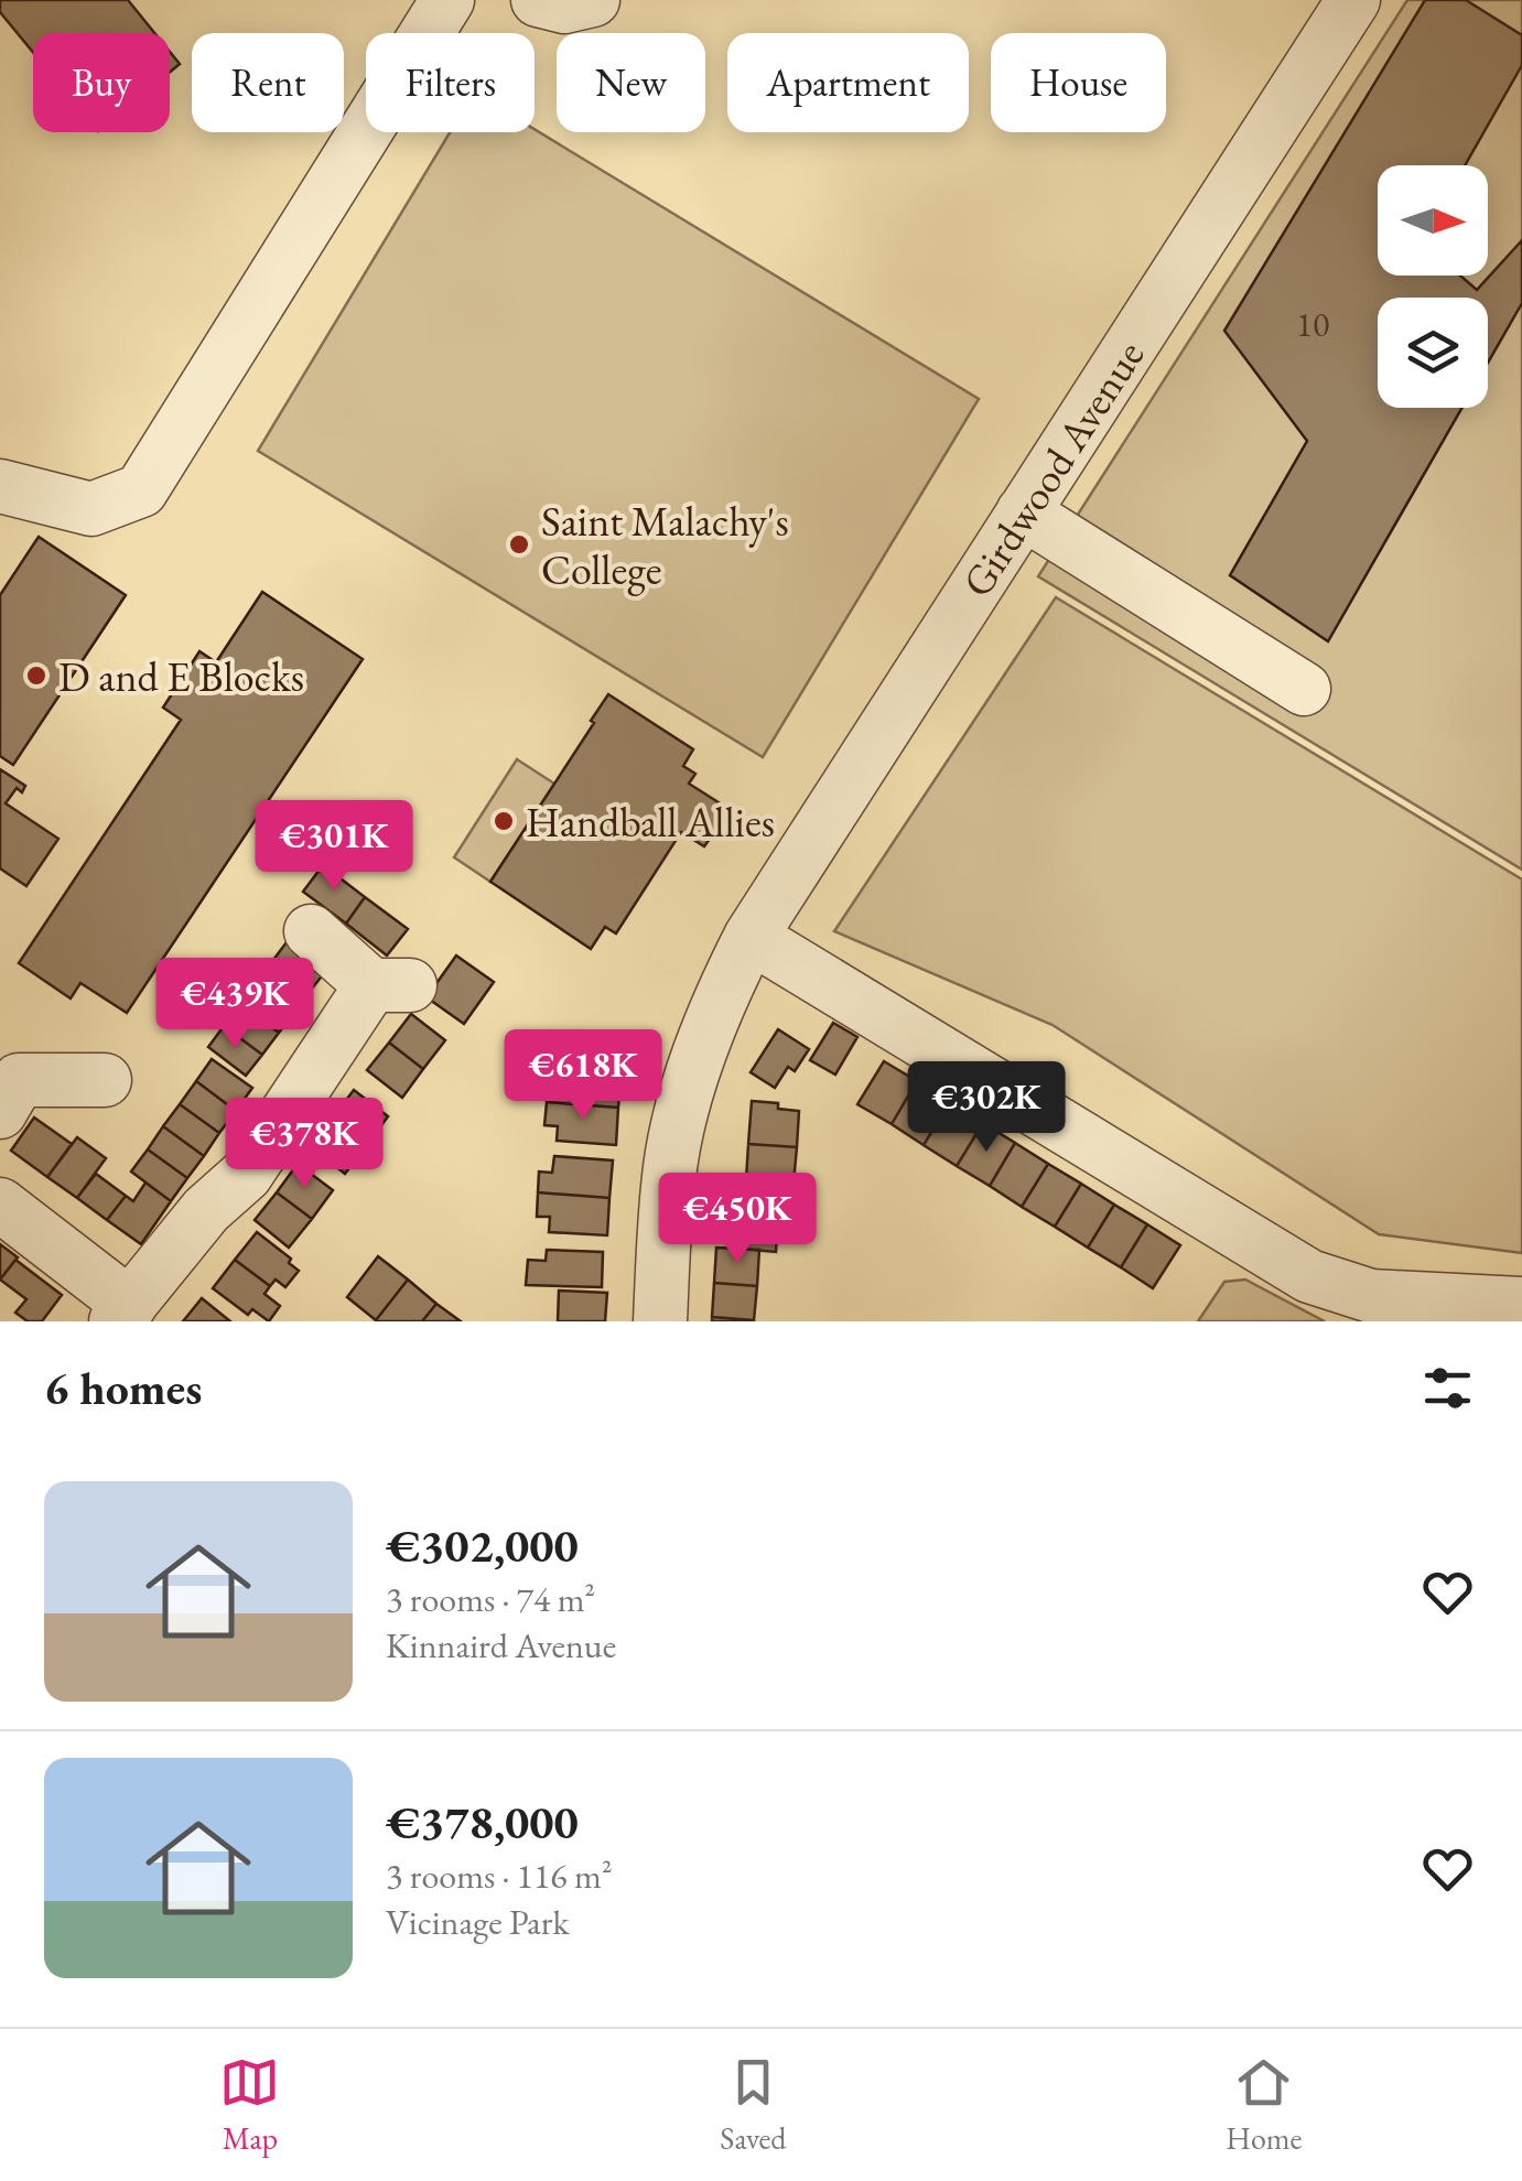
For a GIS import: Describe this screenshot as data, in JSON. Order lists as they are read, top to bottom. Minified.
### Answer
{"streets":{"street":["Girdwood Avenue"]},"places":["Saint Malachy's College","D and E Blocks","Handball Allies"],"house_numbers":["10"],"north":"right","page":{"chip":["Buy","Rent","Filters","New","Apartment","House"],"price":["€301K","€439K","€618K","€302K","€378K","€450K"],"heading":"6 homes","list":[{"name":"€302,000","note":"3 rooms · 74 m² · Kinnaird Avenue"},{"name":"€378,000","note":"3 rooms · 116 m² · Vicinage Park"}],"tabs":["Map","Saved","Home"]}}
